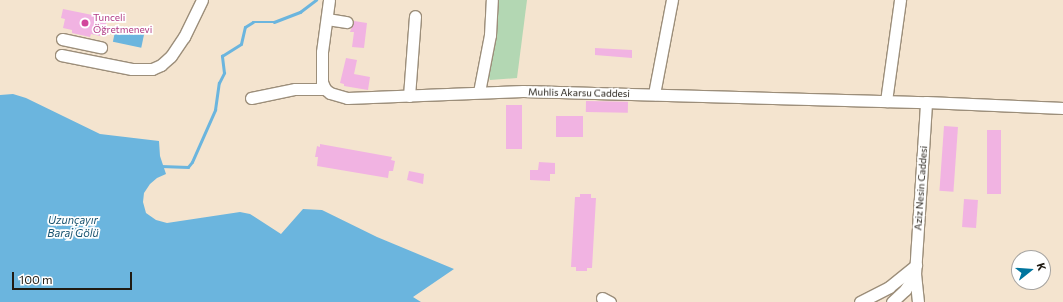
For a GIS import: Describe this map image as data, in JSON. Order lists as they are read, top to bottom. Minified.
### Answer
{"streets":{"street":["Muhlis Akarsu Caddesi","Aziz Nesin Caddesi"]},"crossings":[["Muhlis Akarsu Caddesi","Aziz Nesin Caddesi"]],"water":["Uzunçayır Baraj Gölü"],"places":["Tunceli Öğretmenevi"],"scale_bar":"100 m","north":"right"}
